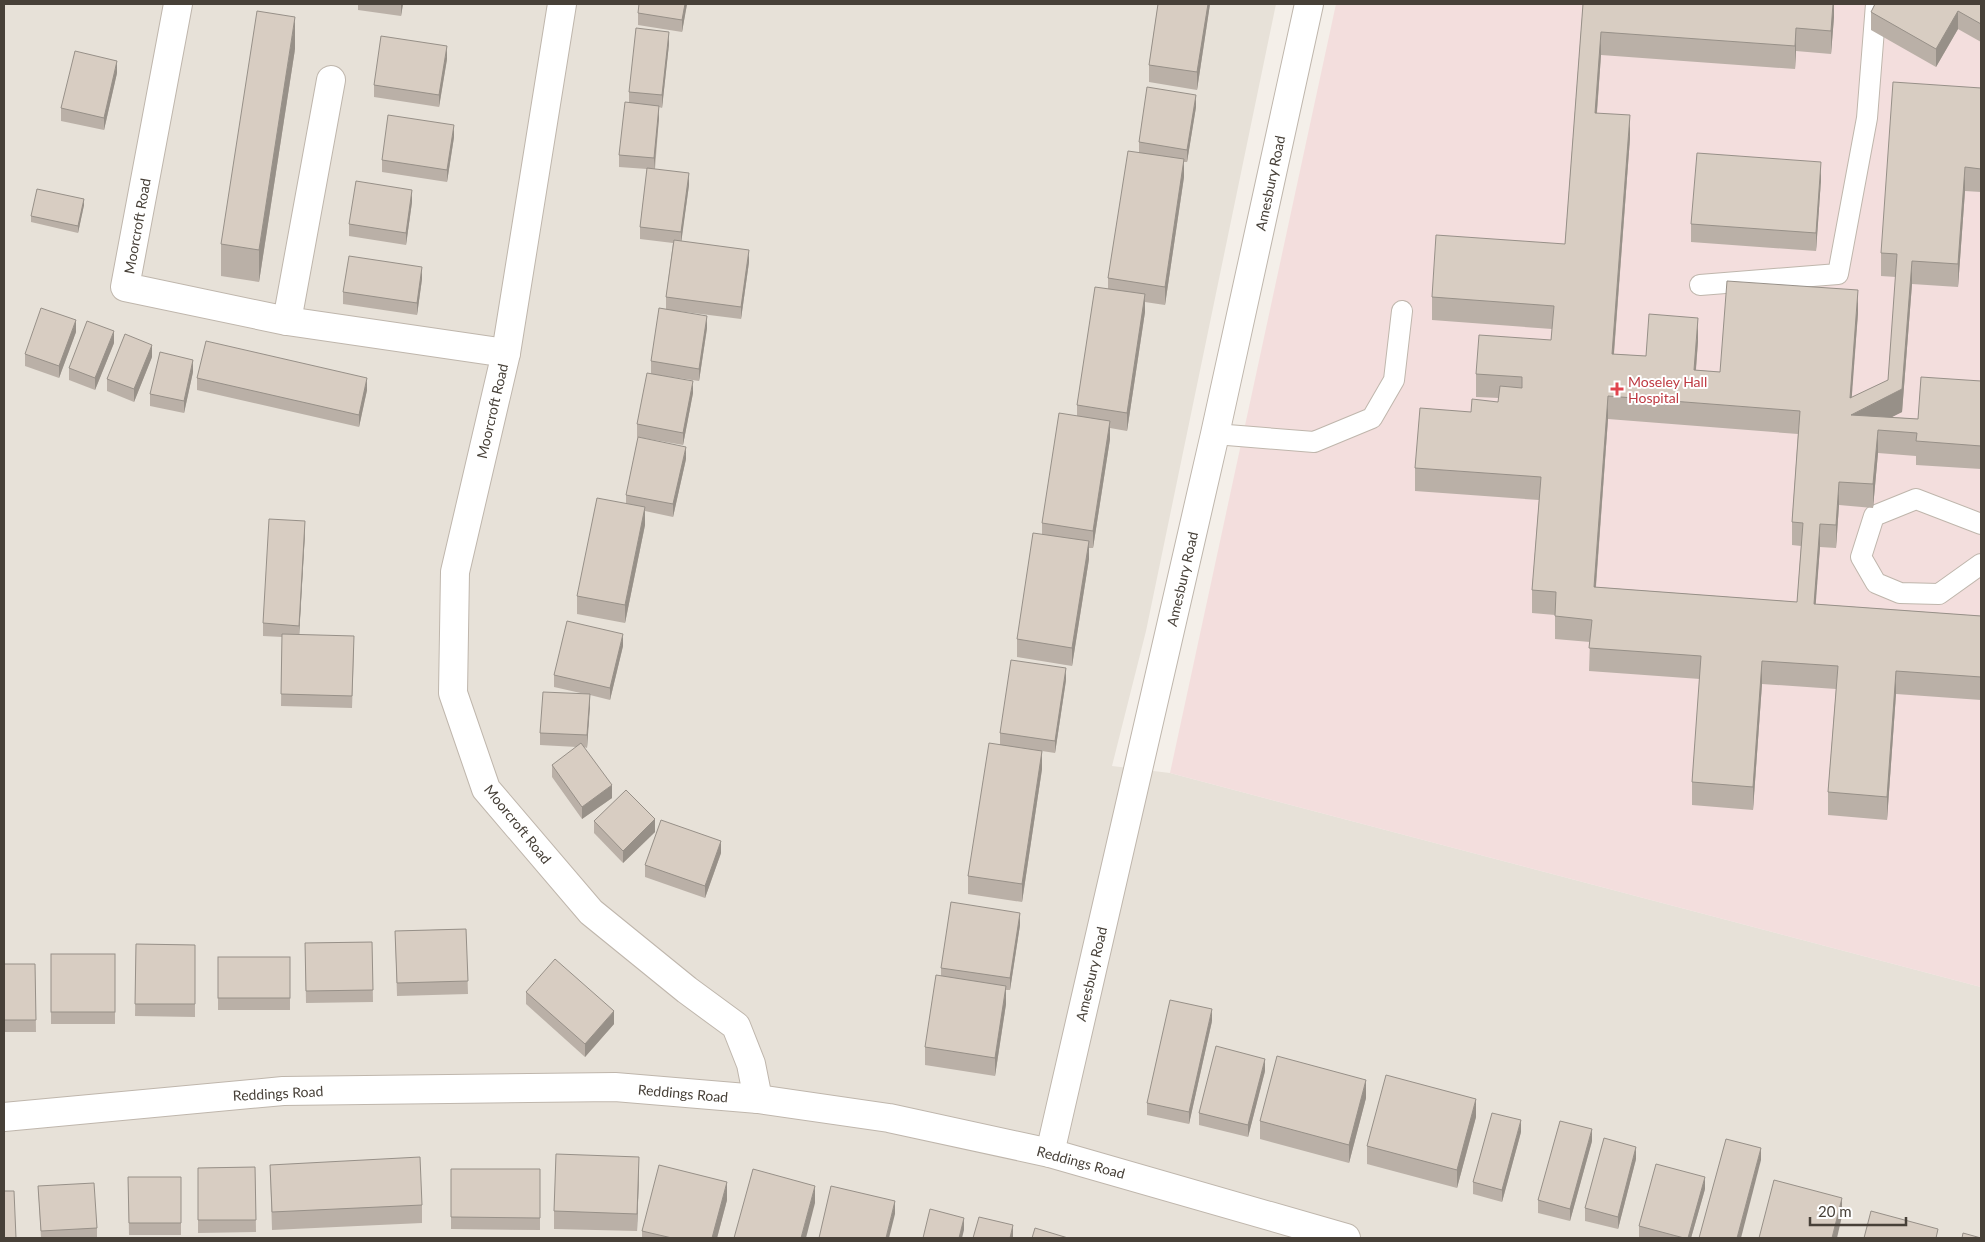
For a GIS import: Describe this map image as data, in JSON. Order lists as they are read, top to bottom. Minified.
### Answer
{"streets":{"street":["Amesbury Road","Moorcroft Road","Reddings Road"]},"crossings":[["Amesbury Road","Reddings Road"],["Moorcroft Road","Reddings Road"]],"places":{"health":["Moseley Hall Hospital"]},"scale_bar":"20 m"}
